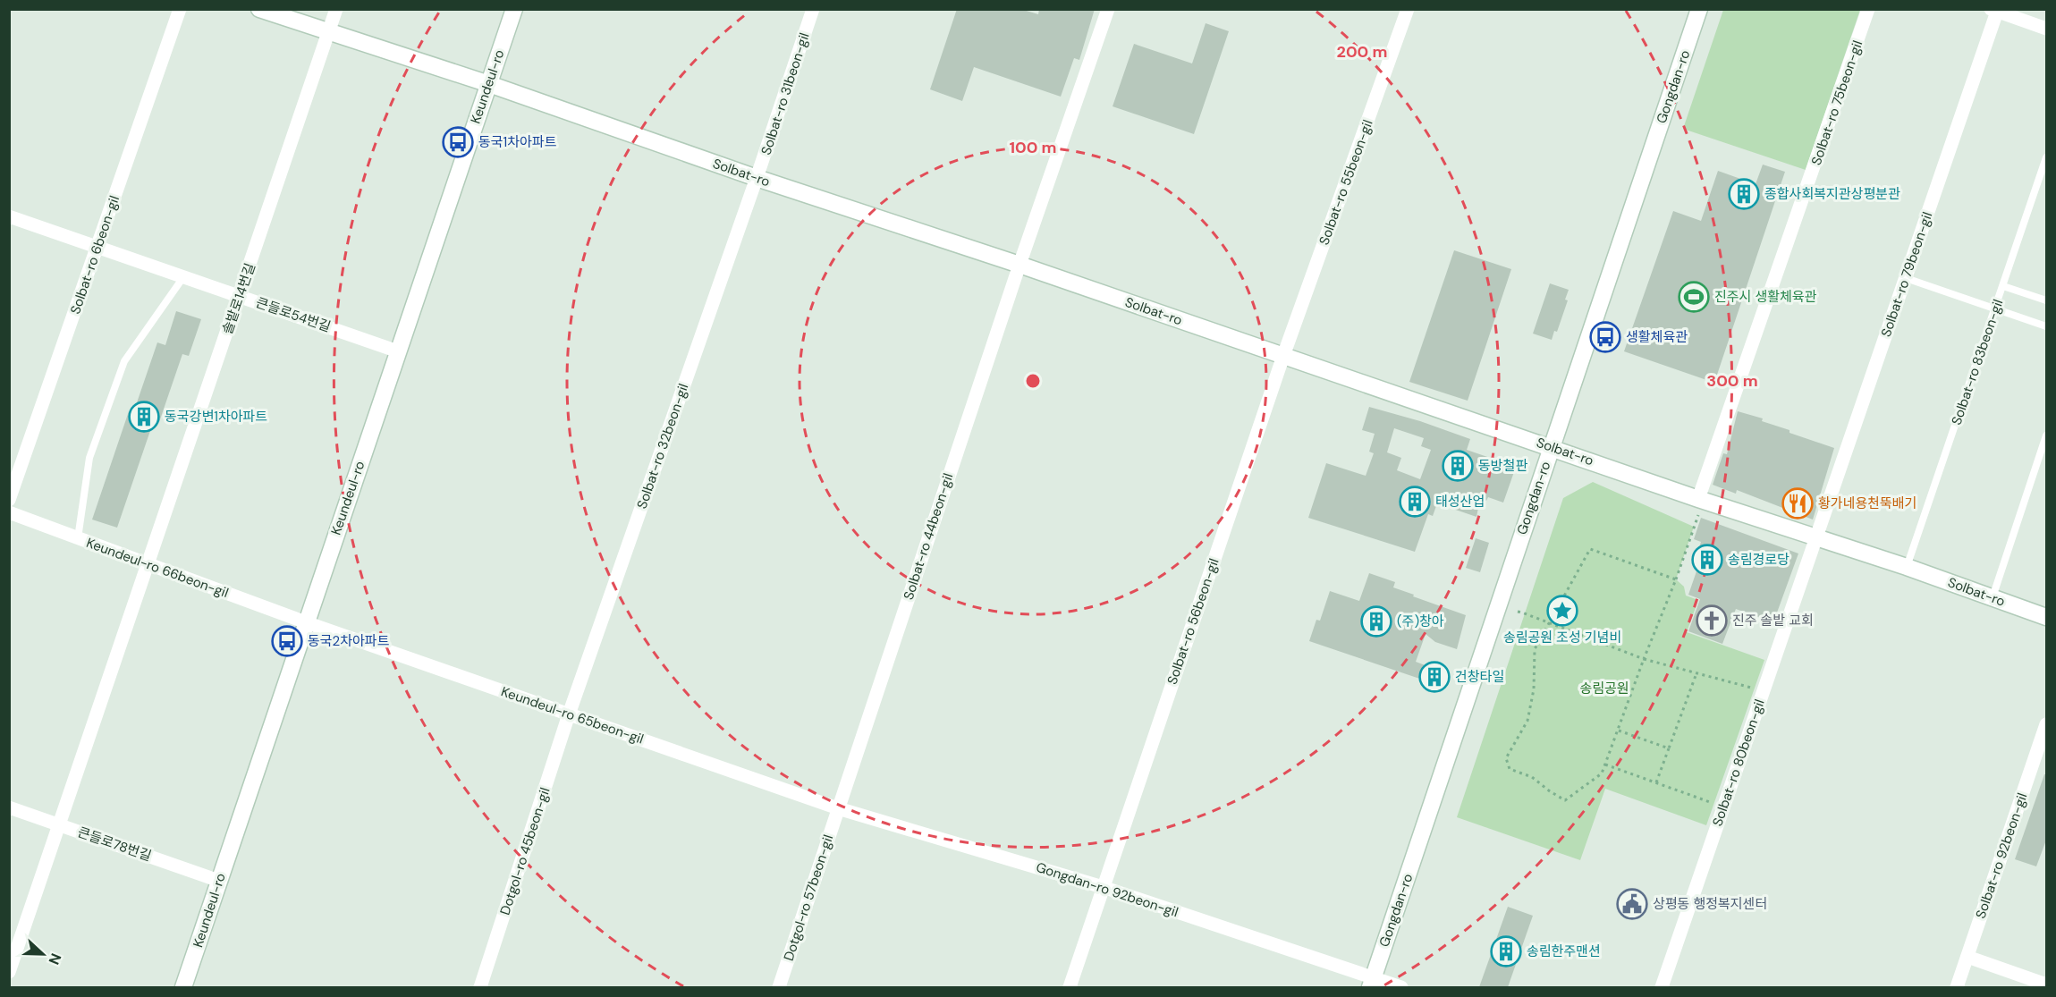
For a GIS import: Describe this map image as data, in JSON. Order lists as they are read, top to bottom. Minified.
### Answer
{"streets":{"street":["Keundeul-ro","Gongdan-ro","Solbat-ro 31beon-gil","Solbat-ro 75beon-gil","Solbat-ro","Solbat-ro 55beon-gil","Solbat-ro 6beon-gil","Solbat-ro 79beon-gil","솔밭로14번길","큰들로54번길","Solbat-ro 32beon-gil","Solbat-ro 44beon-gil","Keundeul-ro 66beon-gil","Solbat-ro 56beon-gil","Keundeul-ro 65beon-gil","Solbat-ro 80beon-gil","큰들로78번길","Dotgol-ro 45beon-gil","Solbat-ro 92beon-gil","Gongdan-ro 92beon-gil","Dotgol-ro 57beon-gil"],"lane":["Solbat-ro 83beon-gil"]},"crossings":[["Keundeul-ro","Solbat-ro"],["Keundeul-ro","큰들로54번길"],["Keundeul-ro","Keundeul-ro 66beon-gil"],["Keundeul-ro","Keundeul-ro 65beon-gil"],["Keundeul-ro","큰들로78번길"],["Gongdan-ro","Solbat-ro"],["Gongdan-ro","Gongdan-ro 92beon-gil"],["Solbat-ro 31beon-gil","Solbat-ro"],["Solbat-ro 31beon-gil","Solbat-ro 32beon-gil"],["Solbat-ro 75beon-gil","Solbat-ro"],["Solbat-ro","Solbat-ro 55beon-gil"],["Solbat-ro","Solbat-ro 79beon-gil"],["Solbat-ro","솔밭로14번길"],["Solbat-ro","Solbat-ro 83beon-gil"],["Solbat-ro","Solbat-ro 32beon-gil"],["Solbat-ro","Solbat-ro 44beon-gil"],["Solbat-ro","Solbat-ro 56beon-gil"],["Solbat-ro","Solbat-ro 80beon-gil"],["Solbat-ro 55beon-gil","Solbat-ro 56beon-gil"],["Solbat-ro 6beon-gil","큰들로54번길"],["Solbat-ro 79beon-gil","Solbat-ro 80beon-gil"],["솔밭로14번길","큰들로54번길"],["솔밭로14번길","Keundeul-ro 66beon-gil"],["솔밭로14번길","큰들로78번길"],["Solbat-ro 32beon-gil","Keundeul-ro 65beon-gil"],["Solbat-ro 32beon-gil","Dotgol-ro 45beon-gil"],["Solbat-ro 44beon-gil","Keundeul-ro 65beon-gil"],["Solbat-ro 44beon-gil","Gongdan-ro 92beon-gil"],["Solbat-ro 44beon-gil","Dotgol-ro 57beon-gil"],["Keundeul-ro 66beon-gil","Keundeul-ro 65beon-gil"],["Solbat-ro 56beon-gil","Gongdan-ro 92beon-gil"],["Keundeul-ro 65beon-gil","Dotgol-ro 45beon-gil"],["Keundeul-ro 65beon-gil","Gongdan-ro 92beon-gil"],["Keundeul-ro 65beon-gil","Dotgol-ro 57beon-gil"],["Gongdan-ro 92beon-gil","Dotgol-ro 57beon-gil"]],"parks":["송림공원"],"places":{"bus stop":["동국1차아파트","생활체육관","동국2차아파트"],"building":["종합사회복지관상평분관","동국강변1차아파트","동방철판","태성산업","송림경로당","(주)창아","건창타일","송림한주맨션"],"sports":["진주시 생활체육관"],"restaurant":["황가네용천뚝배기"],"place":["송림공원 조성 기념비"],"church":["진주 솔밭 교회"],"public building":["상평동 행정복지센터"]},"north":"right","rings":["200 m","100 m","300 m"]}
